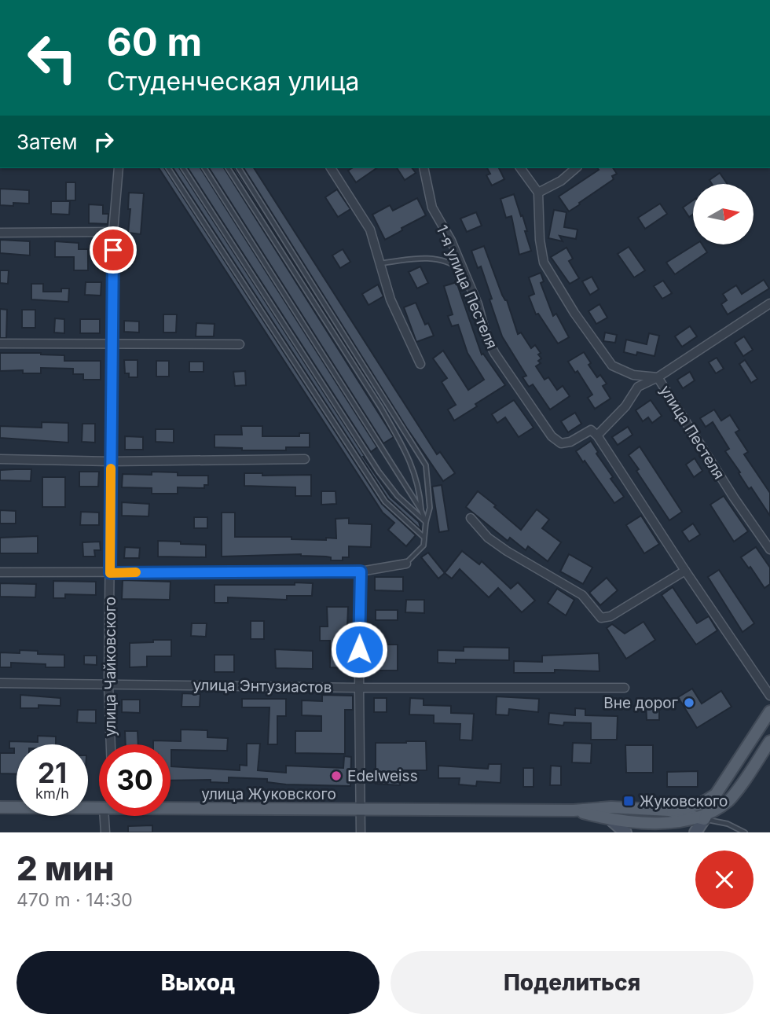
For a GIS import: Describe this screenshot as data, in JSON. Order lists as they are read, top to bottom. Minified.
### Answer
{"streets":{"main road":["улица Жуковского"],"street":["1-я улица Пестеля","улица Пестеля","улица Чайковского","улица Энтузиастов"]},"crossings":[["улица Чайковского","улица Энтузиастов"]],"places":{"other":["Вне дорог","Edelweiss"],"transit":["Жуковского"]},"north":"right","page":{"turn":["60 m","Студенческая улица"],"then":"Затем","speed":"21 km/h","limit":"30","heading":["2 мин","470 m · 14:30"],"buttons":["Выход","Поделиться"]}}
